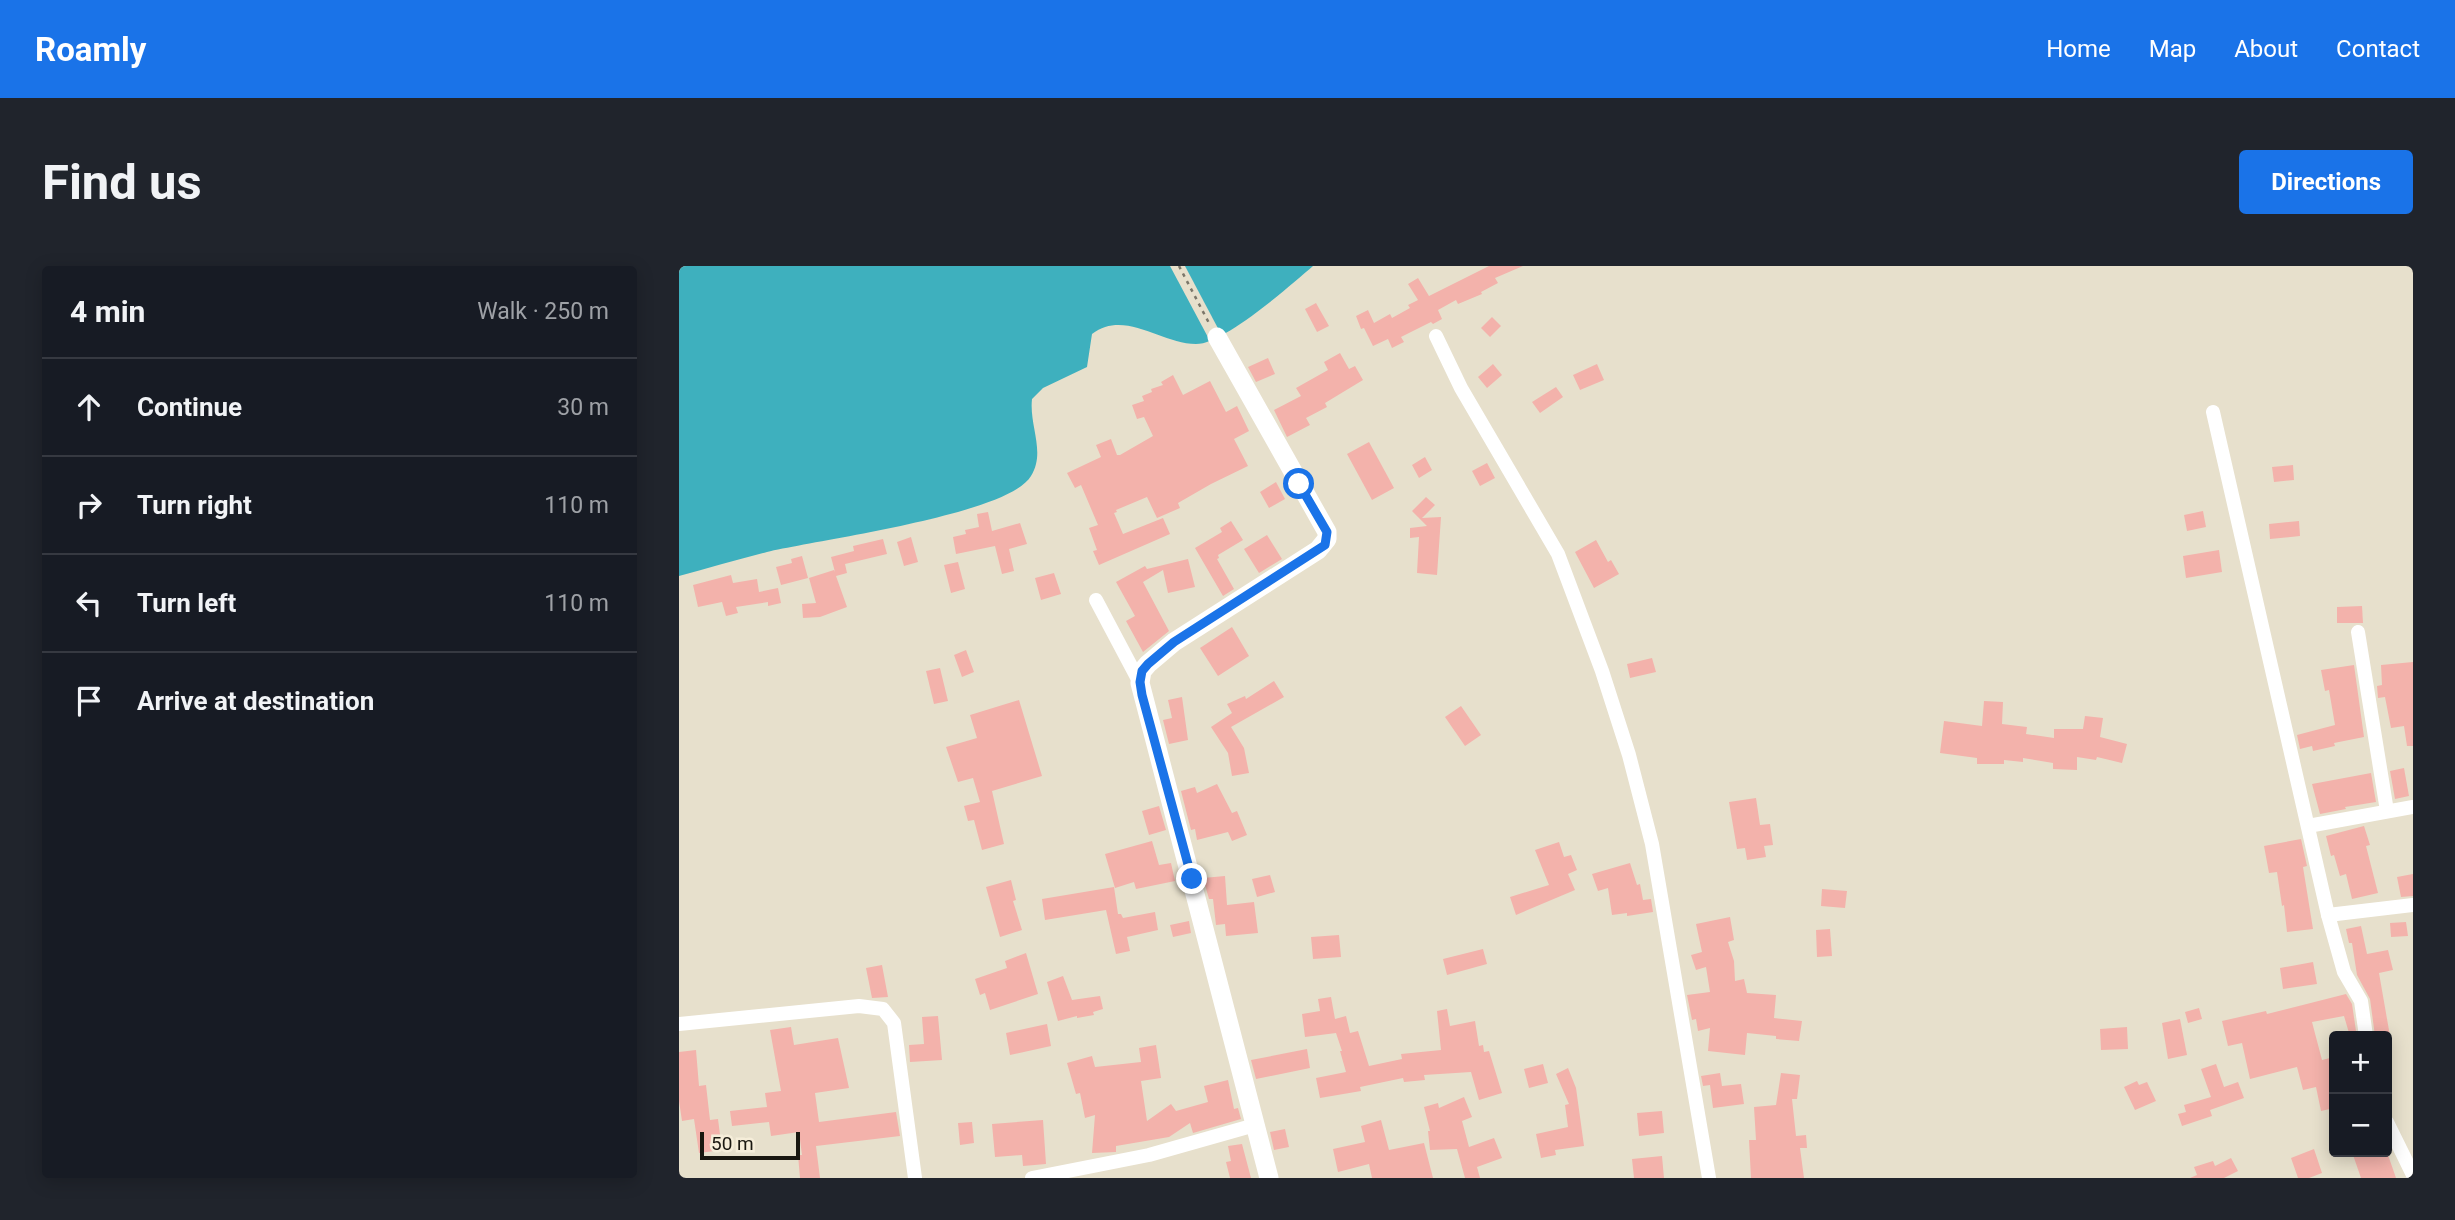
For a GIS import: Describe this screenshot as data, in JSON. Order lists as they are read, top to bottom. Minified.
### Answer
{"scale_bar":"50 m","page":{"header":"Roamly","nav":["Home","Map","About","Contact"],"buttons":"Directions","title":"Find us","heading":["4 min","Walk · 250 m"],"list":[["Continue","30 m"],["Turn right","110 m"],["Turn left","110 m"],"Arrive at destination"],"map_buttons":["+","−"],"scale":"50 m"}}
